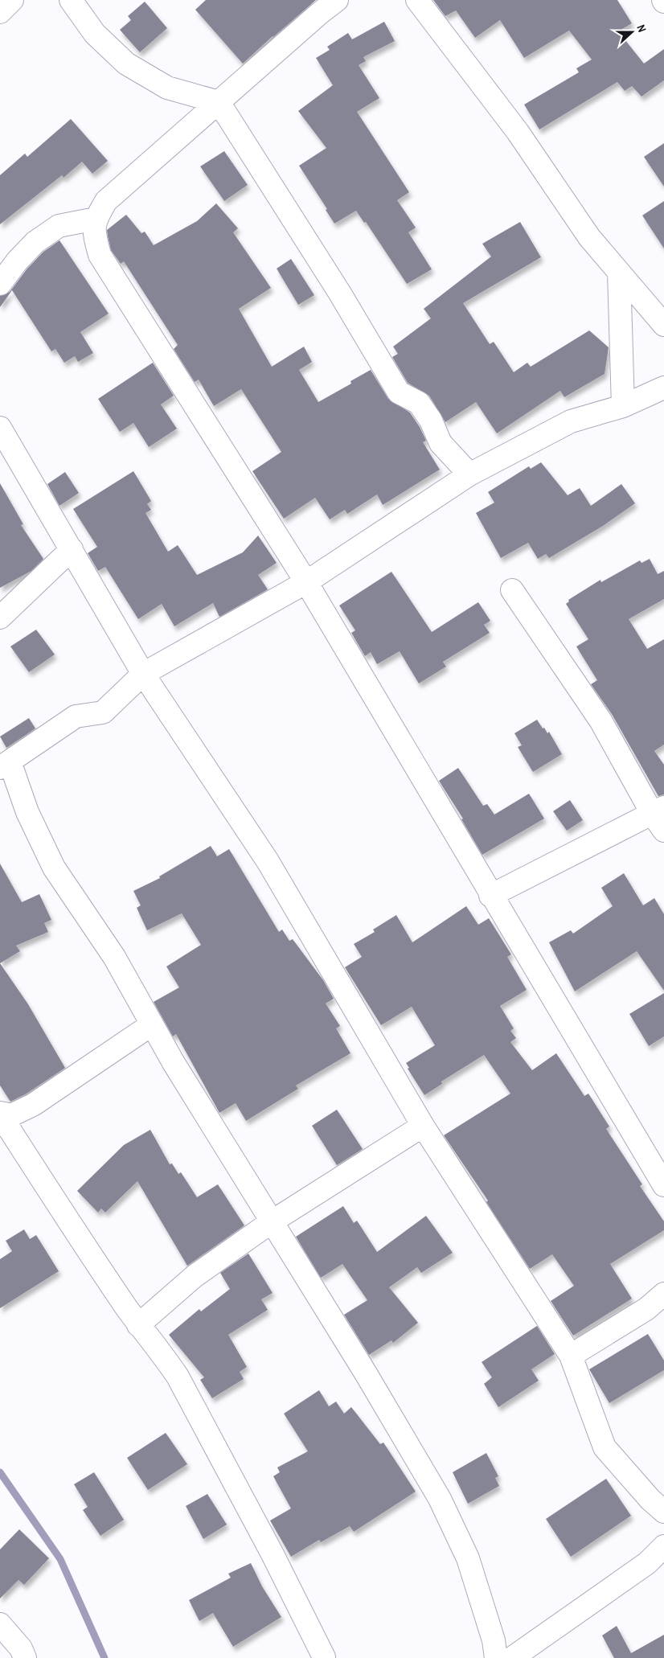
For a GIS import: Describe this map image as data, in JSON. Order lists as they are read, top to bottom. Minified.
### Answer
{"north":"right"}
